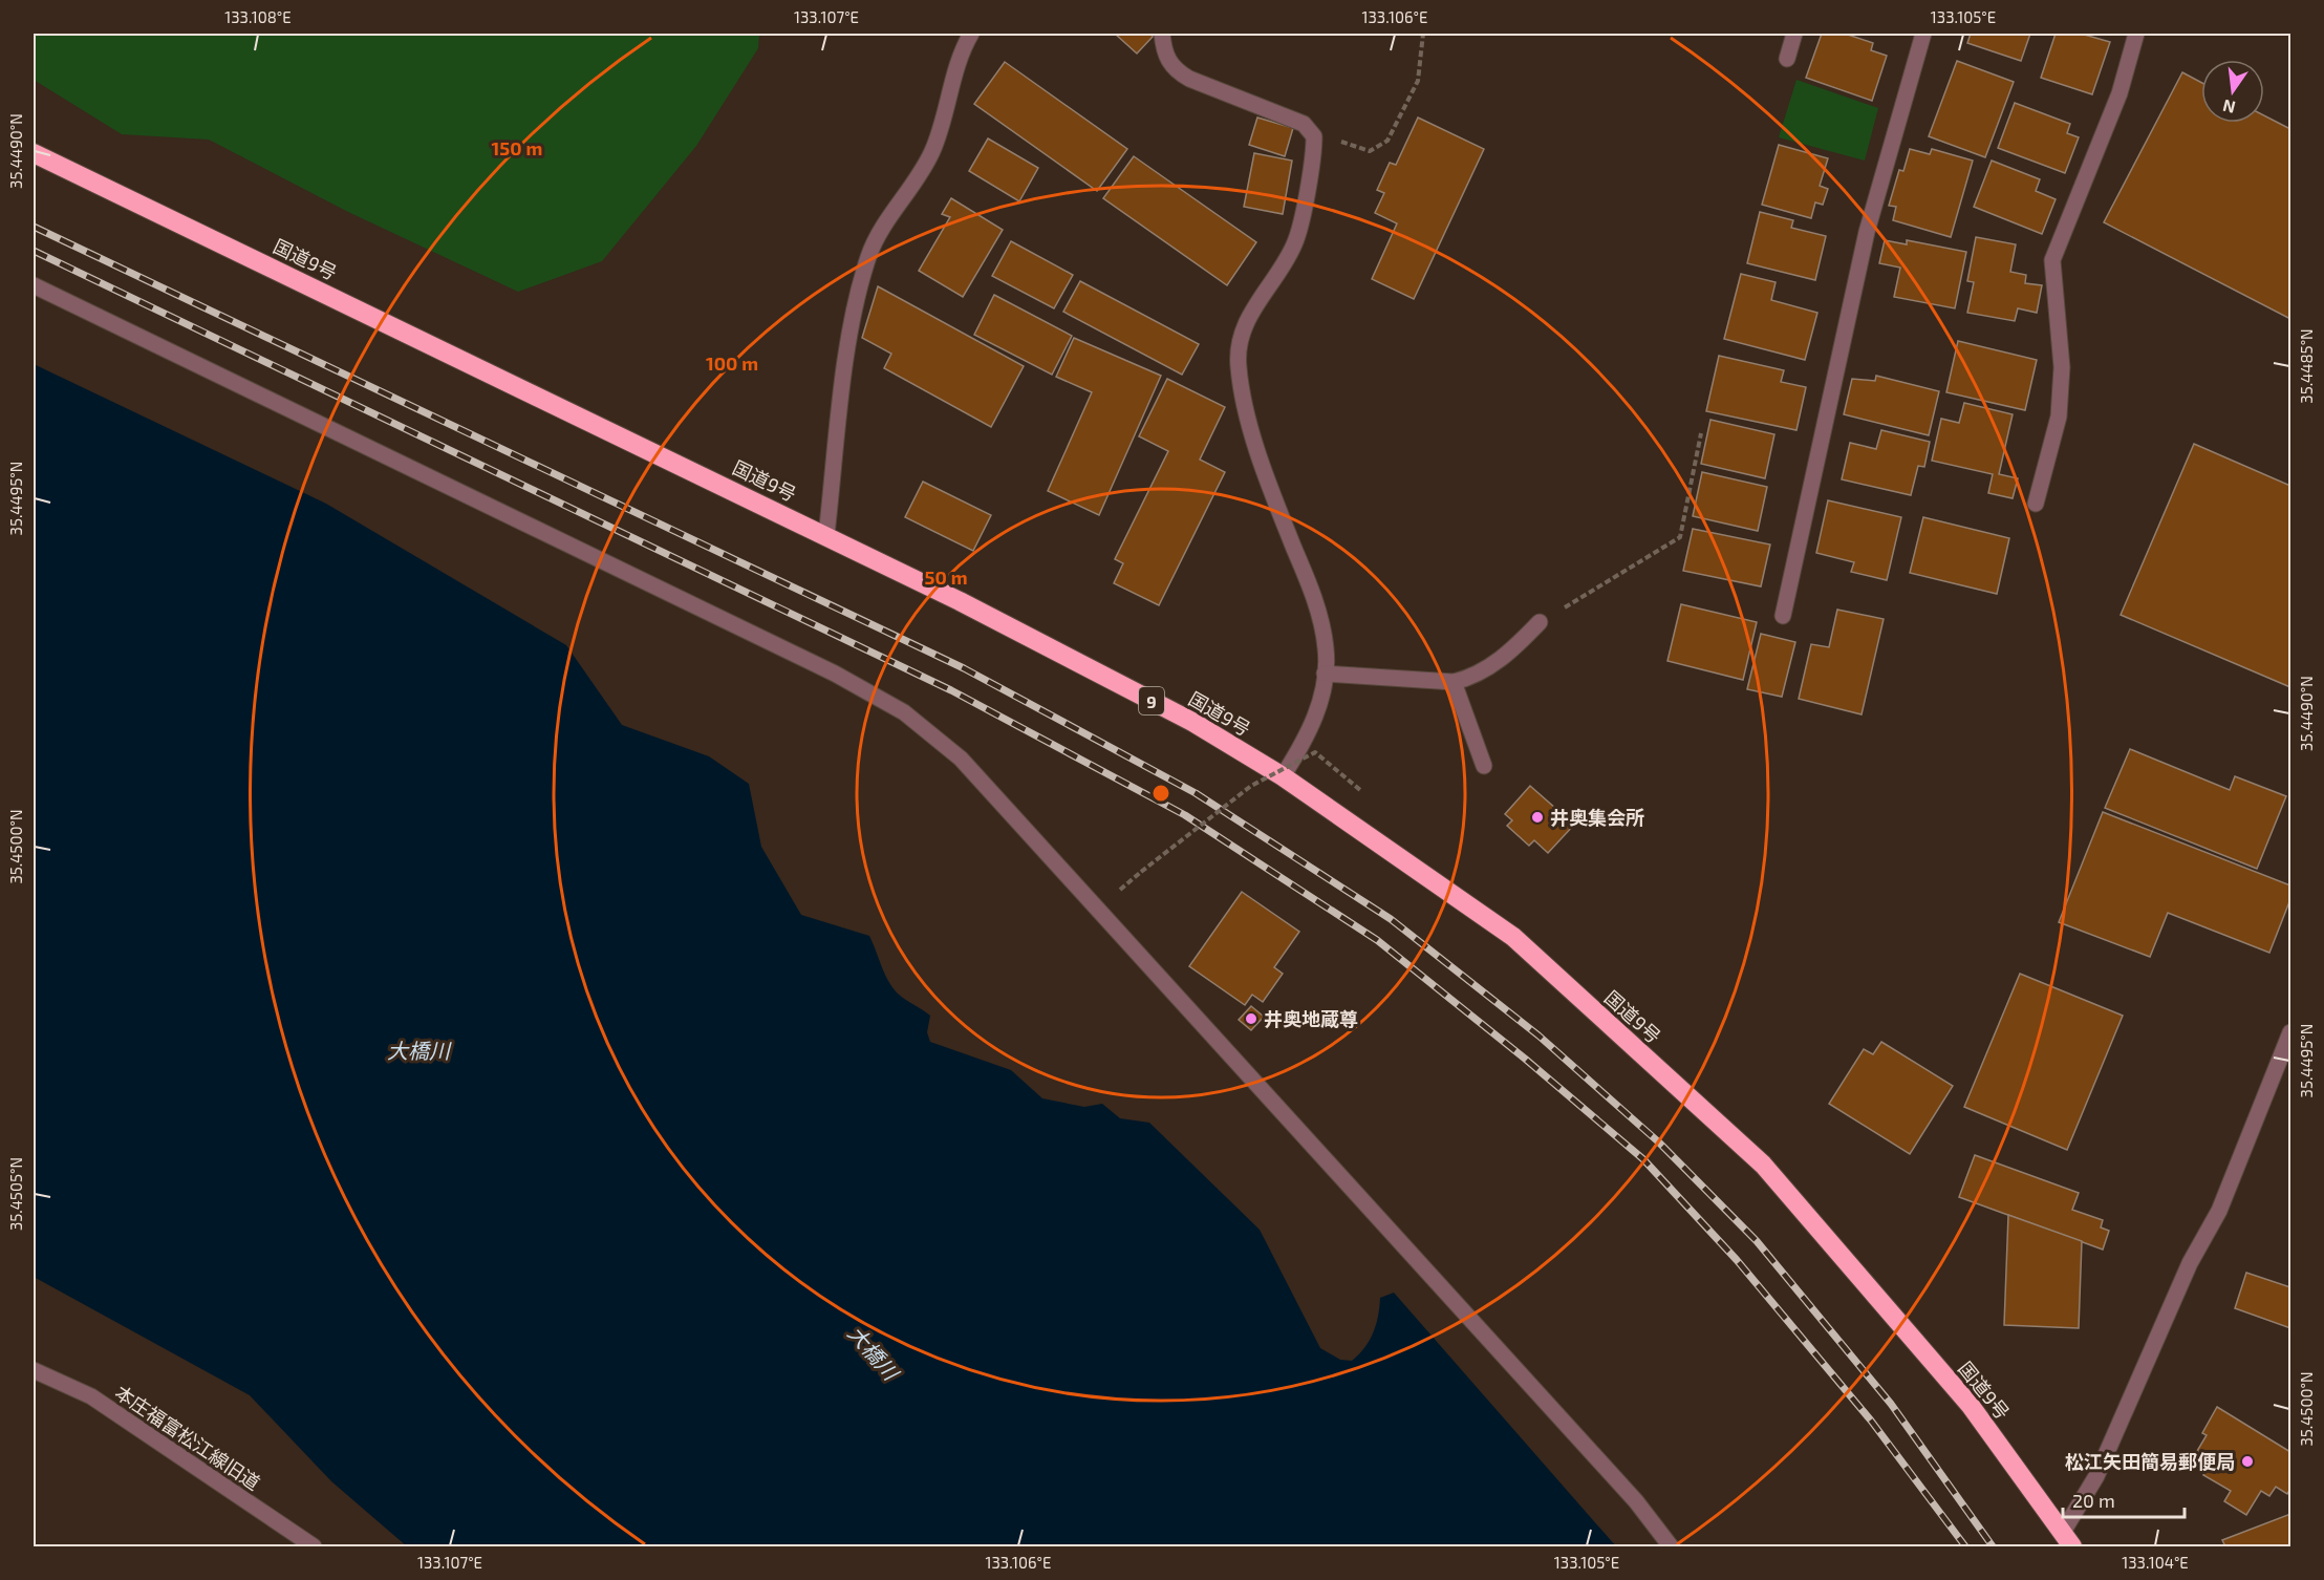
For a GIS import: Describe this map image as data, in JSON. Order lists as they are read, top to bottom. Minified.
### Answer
{"streets":{"highway":["国道9号","9"],"street":["本庄福富松江線旧道"]},"water":["大橋川"],"places":["井奥集会所","井奥地蔵尊","松江矢田簡易郵便局"],"scale_bar":"20 m","north":"bottom","coordinates":["133.108°E","133.107°E","133.106°E","133.105°E","35.4490°N","35.4485°N","35.4495°N","35.4500°N","35.4505°N","133.104°E"],"rings":["150 m","100 m","50 m"]}
